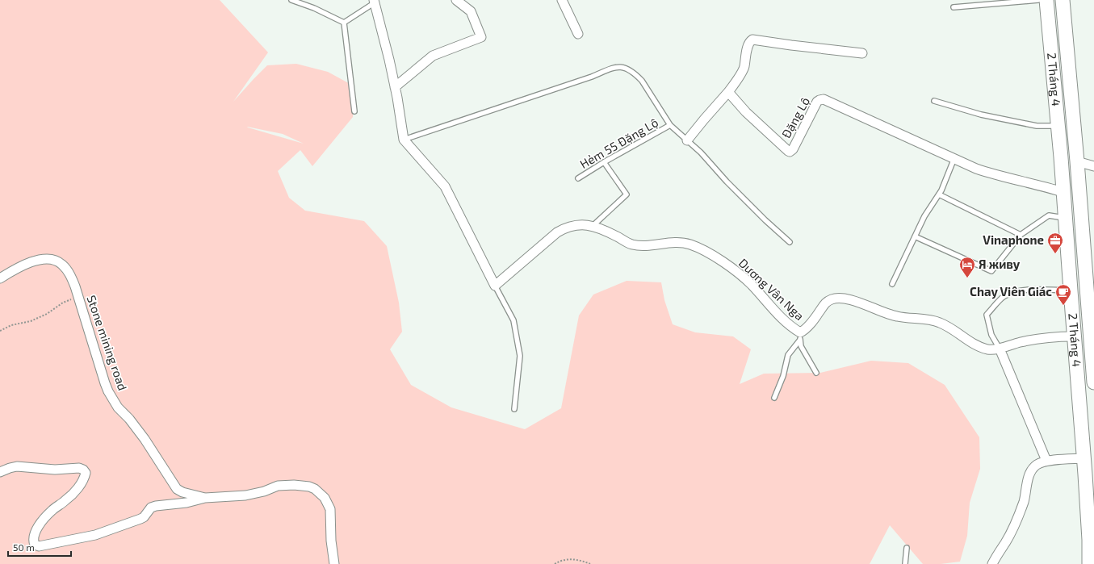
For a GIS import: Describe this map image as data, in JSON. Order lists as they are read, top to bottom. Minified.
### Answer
{"streets":{"main road":["2 Tháng 4"],"street":["Đặng Lộ","Dương Vân Nga","Stone mining road"],"lane":["Hẻm 55 Đặng Lộ"]},"crossings":[["2 Tháng 4","Đặng Lộ"],["2 Tháng 4","Dương Vân Nga"]],"places":{"office":["Vinaphone"],"hotel":["Я живу"],"cafe":["Chay Viên Giác"]},"scale_bar":"50 m"}
